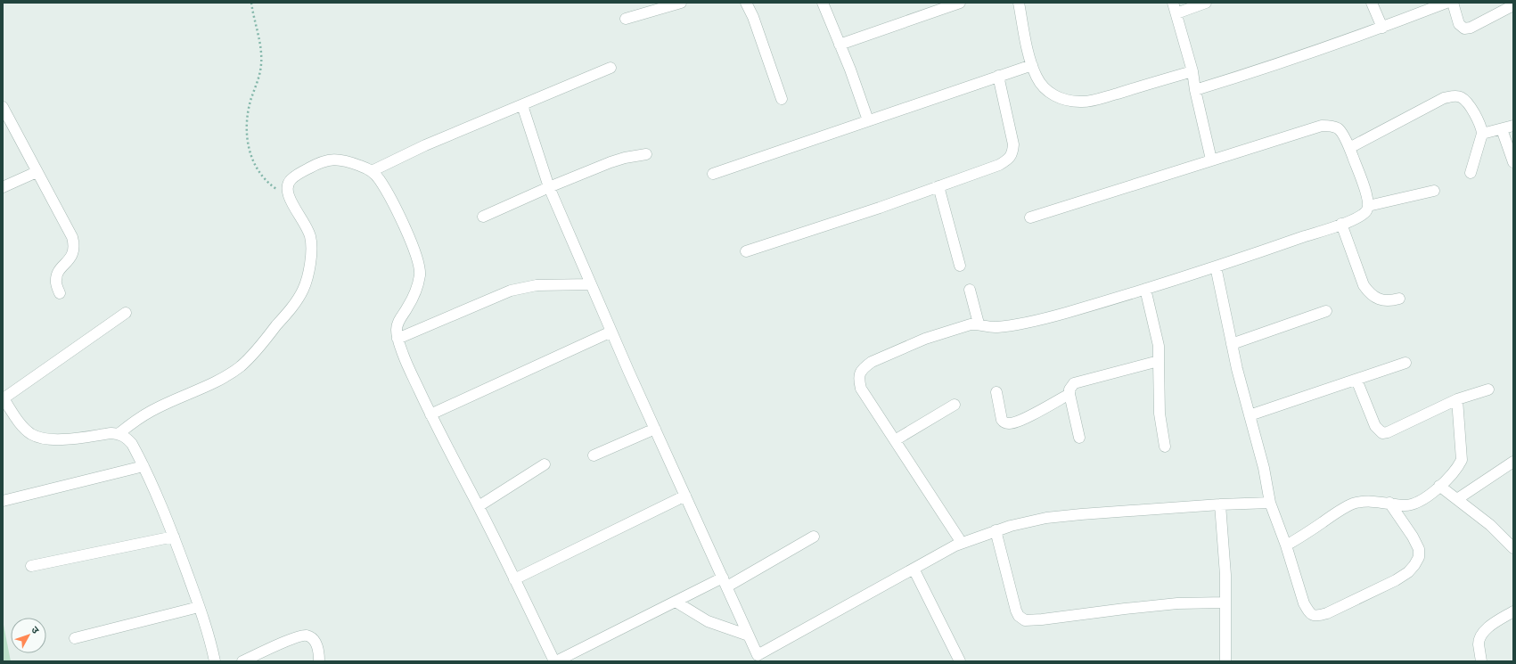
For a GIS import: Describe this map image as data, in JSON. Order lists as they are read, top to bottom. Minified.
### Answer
{"north":"top right"}
